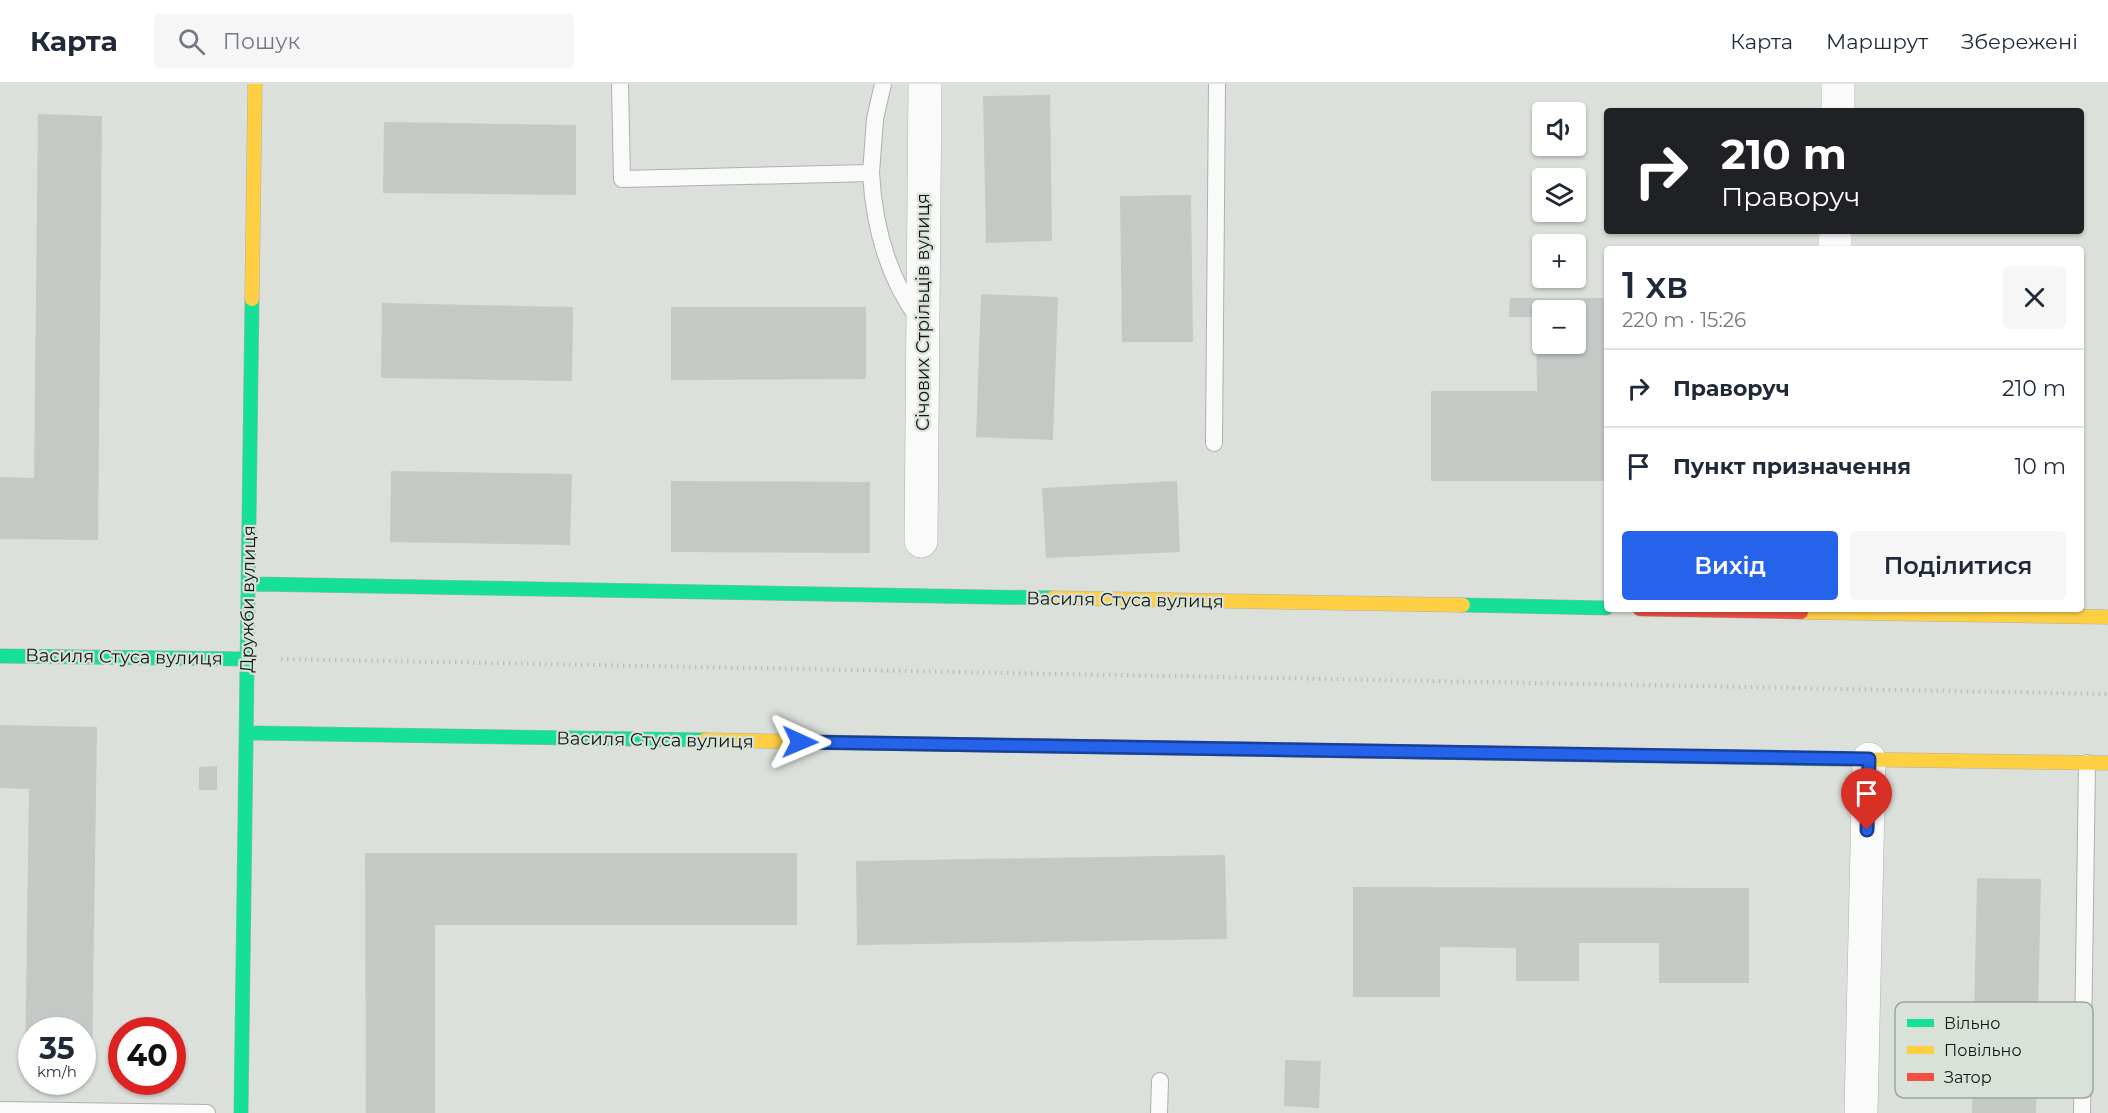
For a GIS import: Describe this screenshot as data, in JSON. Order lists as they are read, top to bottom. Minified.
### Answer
{"streets":{"street":["Січових Стрільців вулиця","Дружби вулиця","Василя Стуса вулиця"]},"crossings":[["Дружби вулиця","Василя Стуса вулиця"]],"legend":["Вільно","Повільно","Затор"],"page":{"header":"Карта","search":"Пошук","nav":["Карта","Маршрут","Збережені"],"map_buttons":["+","−"],"turn":["210 m","Праворуч"],"heading":["1 хв","220 m · 15:26"],"list":[{"name":"Праворуч","value":"210 m"},{"name":"Пункт призначення","value":"10 m"}],"buttons":["Вихід","Поділитися"],"speed":"35 km/h","limit":"40"}}
